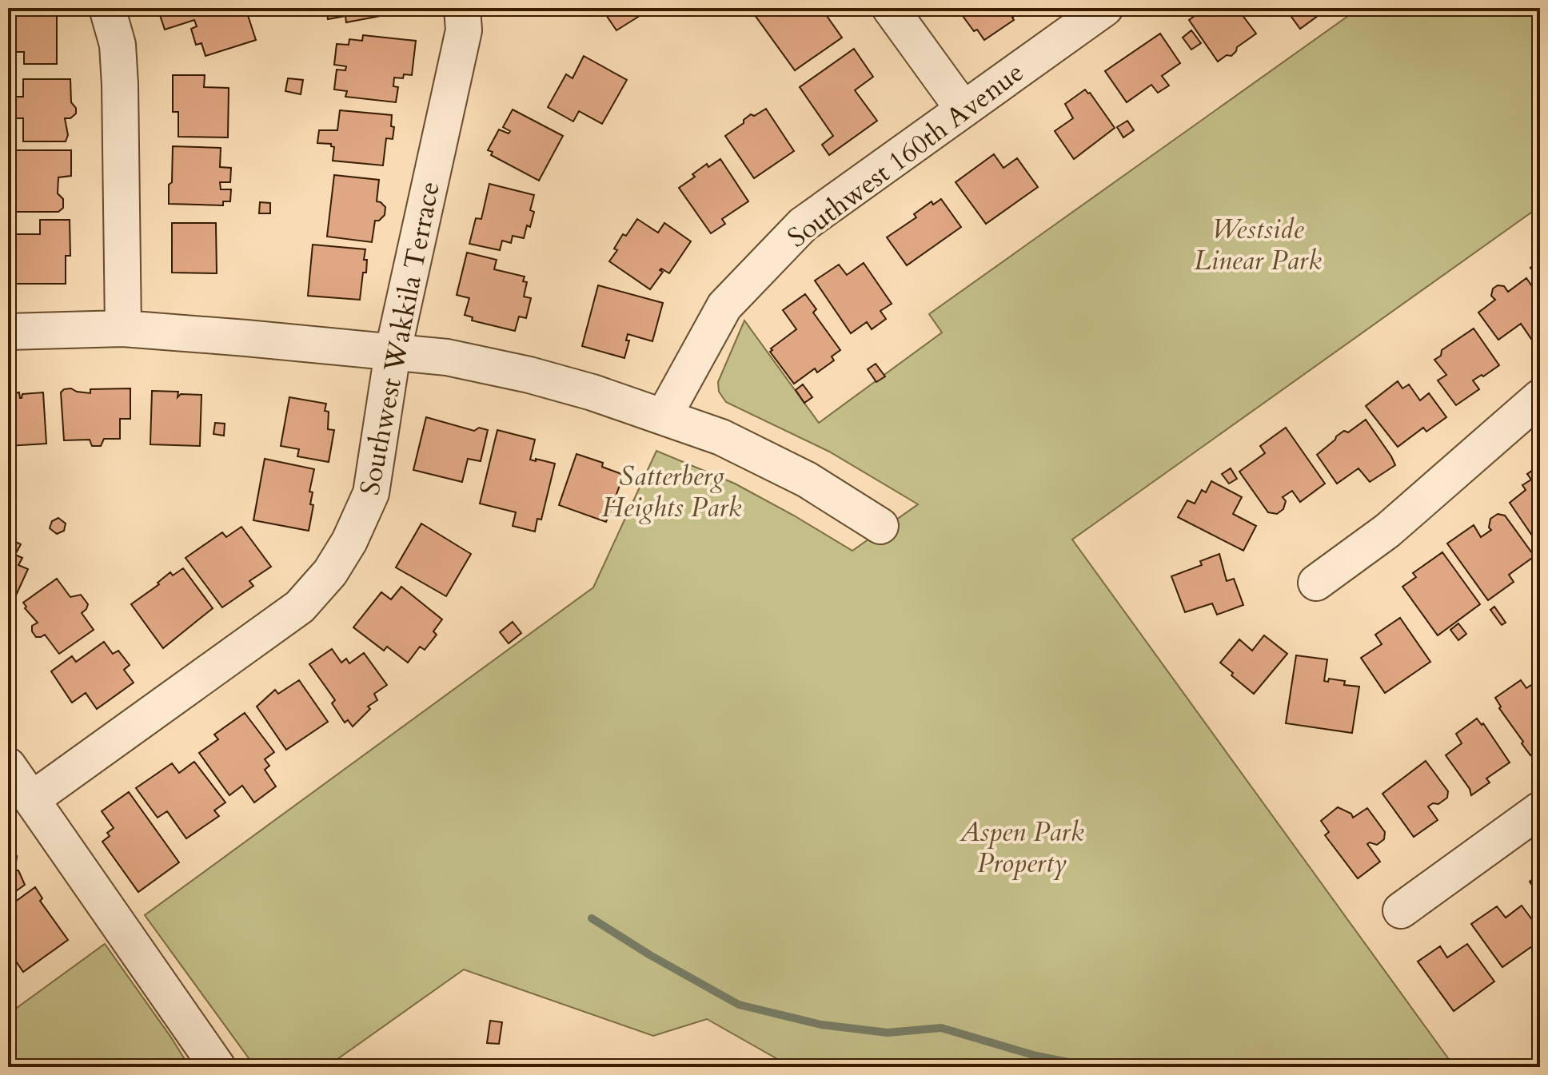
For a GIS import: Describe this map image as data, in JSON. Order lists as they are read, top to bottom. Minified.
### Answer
{"streets":{"street":["Southwest 160th Avenue","Southwest Wakkila Terrace"]},"parks":["Westside Linear Park","Satterberg Heights Park","Aspen Park Property"]}
